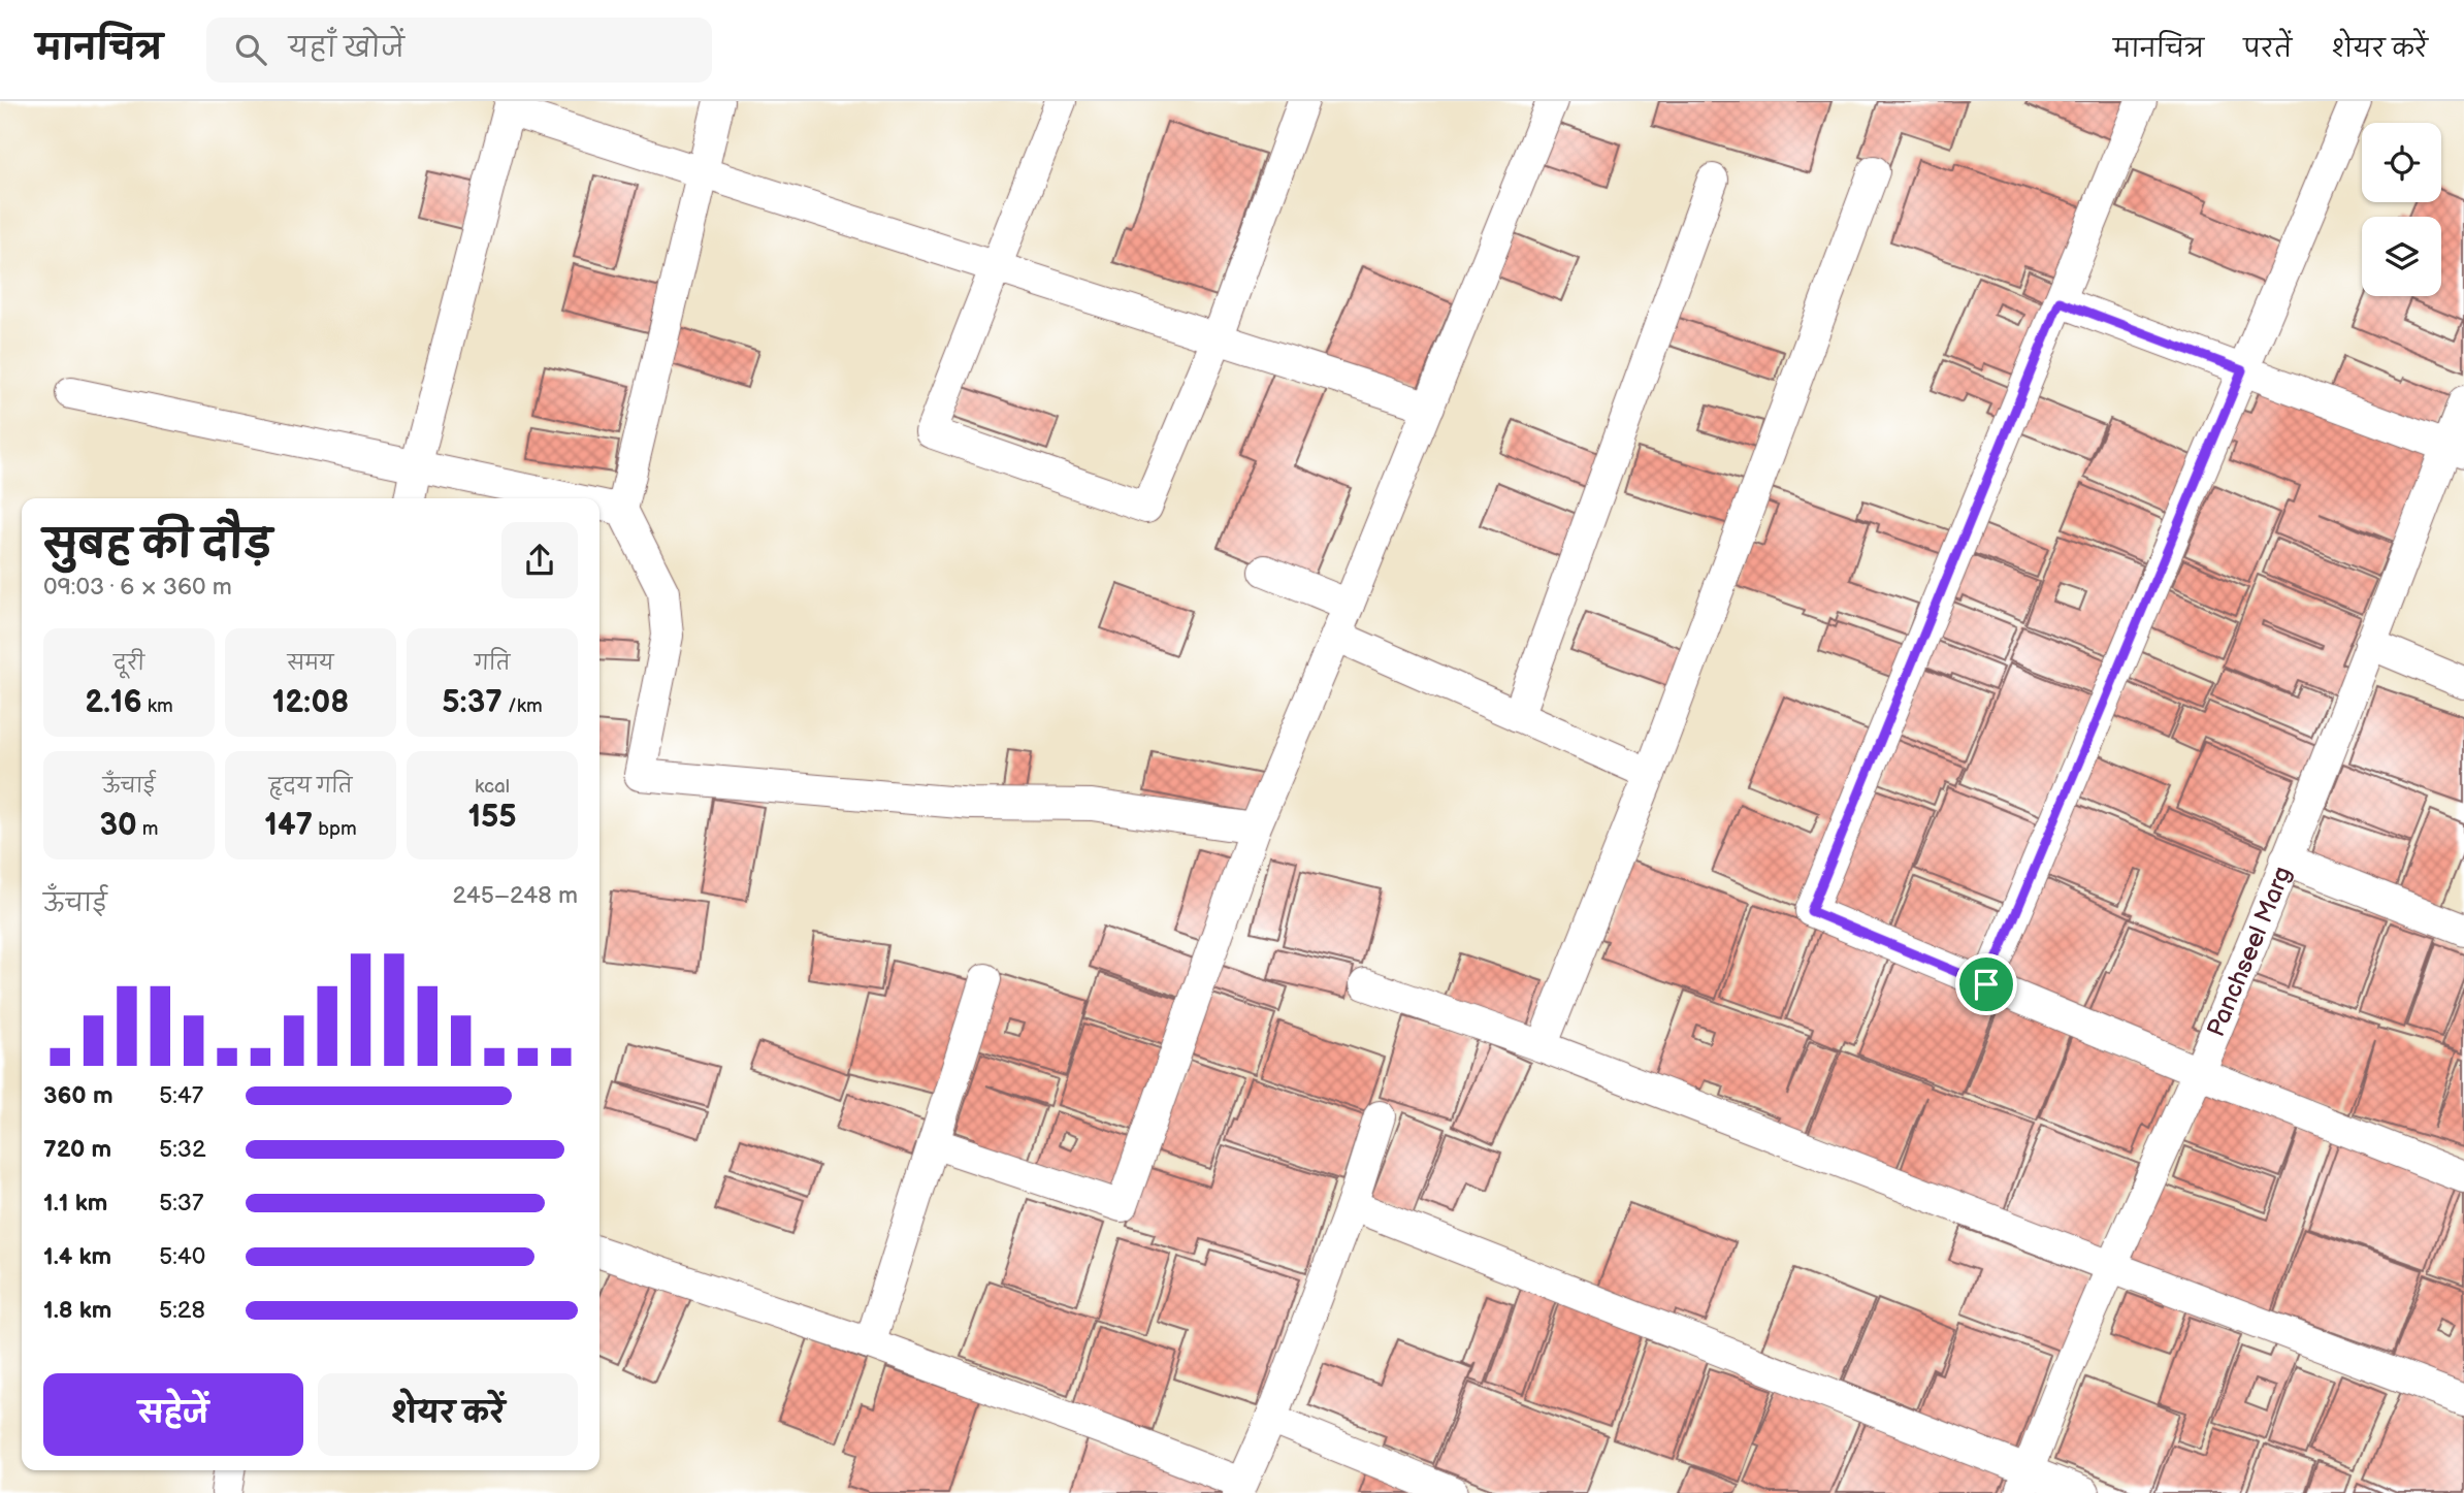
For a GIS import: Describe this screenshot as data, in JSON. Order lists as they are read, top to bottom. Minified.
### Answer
{"streets":{"street":["Panchseel Marg"]},"page":{"header":"मानचित्र","search":"यहाँ खोजें","nav":["मानचित्र","परतें","शेयर करें"],"heading":["सुबह की दौड़","09:03 · 6 × 360 m"],"stats":[["दूरी","2.16 km"],["समय","12:08"],["गति","5:37 /km"],["ऊँचाई","30 m"],["हृदय गति","147 bpm"],["kcal","155"]],"chart":["ऊँचाई","245–248 m"],"list":[{"name":"360 m","note":"5:47"},{"name":"720 m","note":"5:32"},{"name":"1.1 km","note":"5:37"},{"name":"1.4 km","note":"5:40"},{"name":"1.8 km","note":"5:28"}],"buttons":["सहेजें","शेयर करें"]}}
